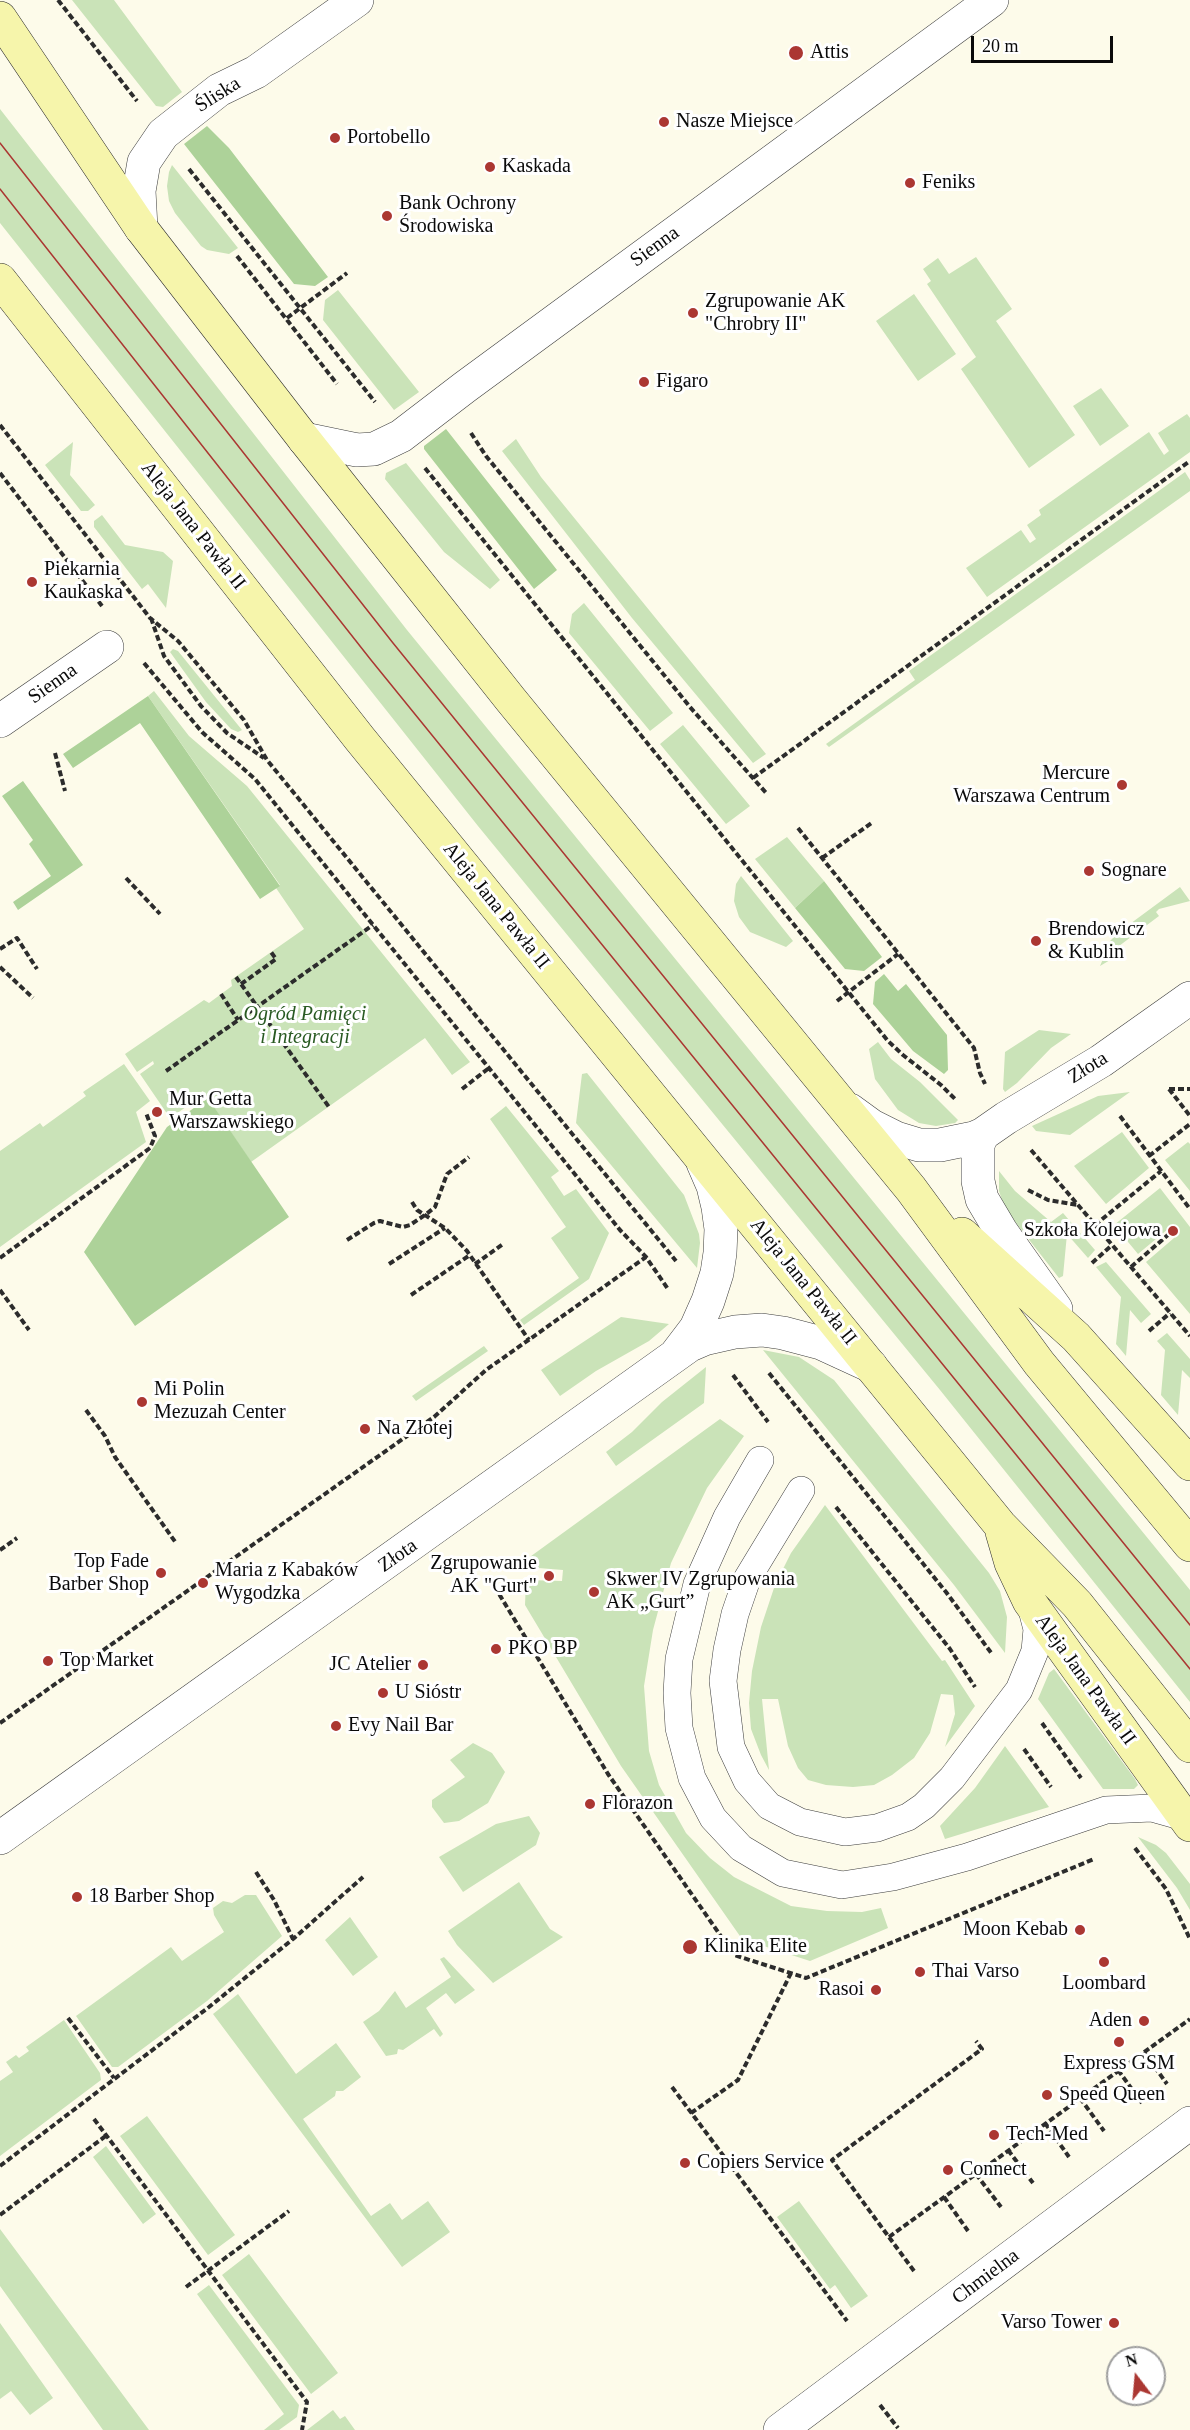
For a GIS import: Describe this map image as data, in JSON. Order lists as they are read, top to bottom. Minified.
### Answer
{"streets":{"main road":["Aleja Jana Pawła II"],"street":["Śliska","Sienna","Złota","Chmielna"]},"crossings":[["Aleja Jana Pawła II","Złota"]],"parks":["Ogród Pamięci i Integracji"],"places":["Attis","Nasze Miejsce","Portobello","Kaskada","Feniks","Bank Ochrony Środowiska","Zgrupowanie AK \"Chrobry II\"","Figaro","Piekarnia Kaukaska","Mercure Warszawa Centrum","Sognare","Brendowicz & Kublin","Mur Getta Warszawskiego","Szkoła Kolejowa","Mi Polin Mezuzah Center","Na Złotej","Top Fade Barber Shop","Zgrupowanie AK \"Gurt\"","Maria z Kabaków Wygodzka","Skwer IV Zgrupowania AK „Gurt”","PKO BP","Top Market","JC Atelier","U Sióstr","Evy Nail Bar","Florazon","18 Barber Shop","Moon Kebab","Klinika Elite","Loombard","Thai Varso","Rasoi","Aden","Express GSM","Speed Queen","Tech-Med","Copiers Service","Connect","Varso Tower"],"scale_bar":"20 m","north":"top"}
